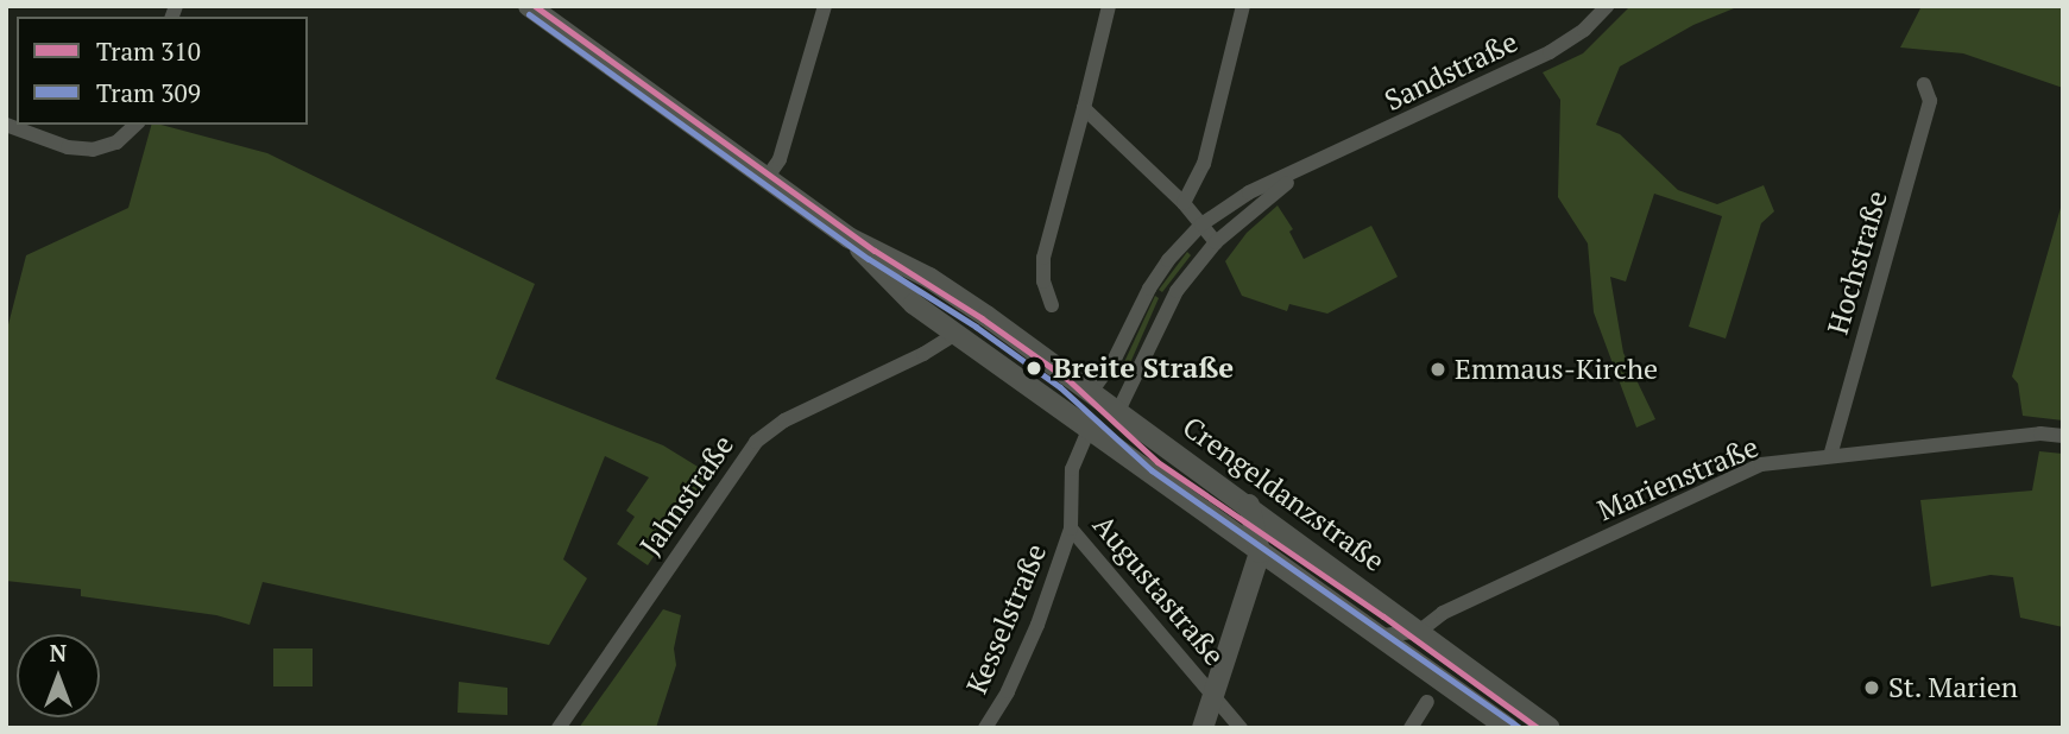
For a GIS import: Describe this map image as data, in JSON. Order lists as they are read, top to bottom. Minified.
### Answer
{"streets":{"main road":["Crengeldanzstraße"],"street":["Sandstraße","Hochstraße","Marienstraße","Jahnstraße","Augustastraße","Kesselstraße"]},"crossings":[["Sandstraße","Crengeldanzstraße"],["Hochstraße","Marienstraße"],["Marienstraße","Crengeldanzstraße"],["Crengeldanzstraße","Jahnstraße"],["Crengeldanzstraße","Augustastraße"],["Augustastraße","Kesselstraße"]],"places":["Breite Straße","Emmaus-Kirche","St. Marien"],"lines":["tram line 310","tram line 309"],"legend":["Tram 310","Tram 309"],"north":"top"}
